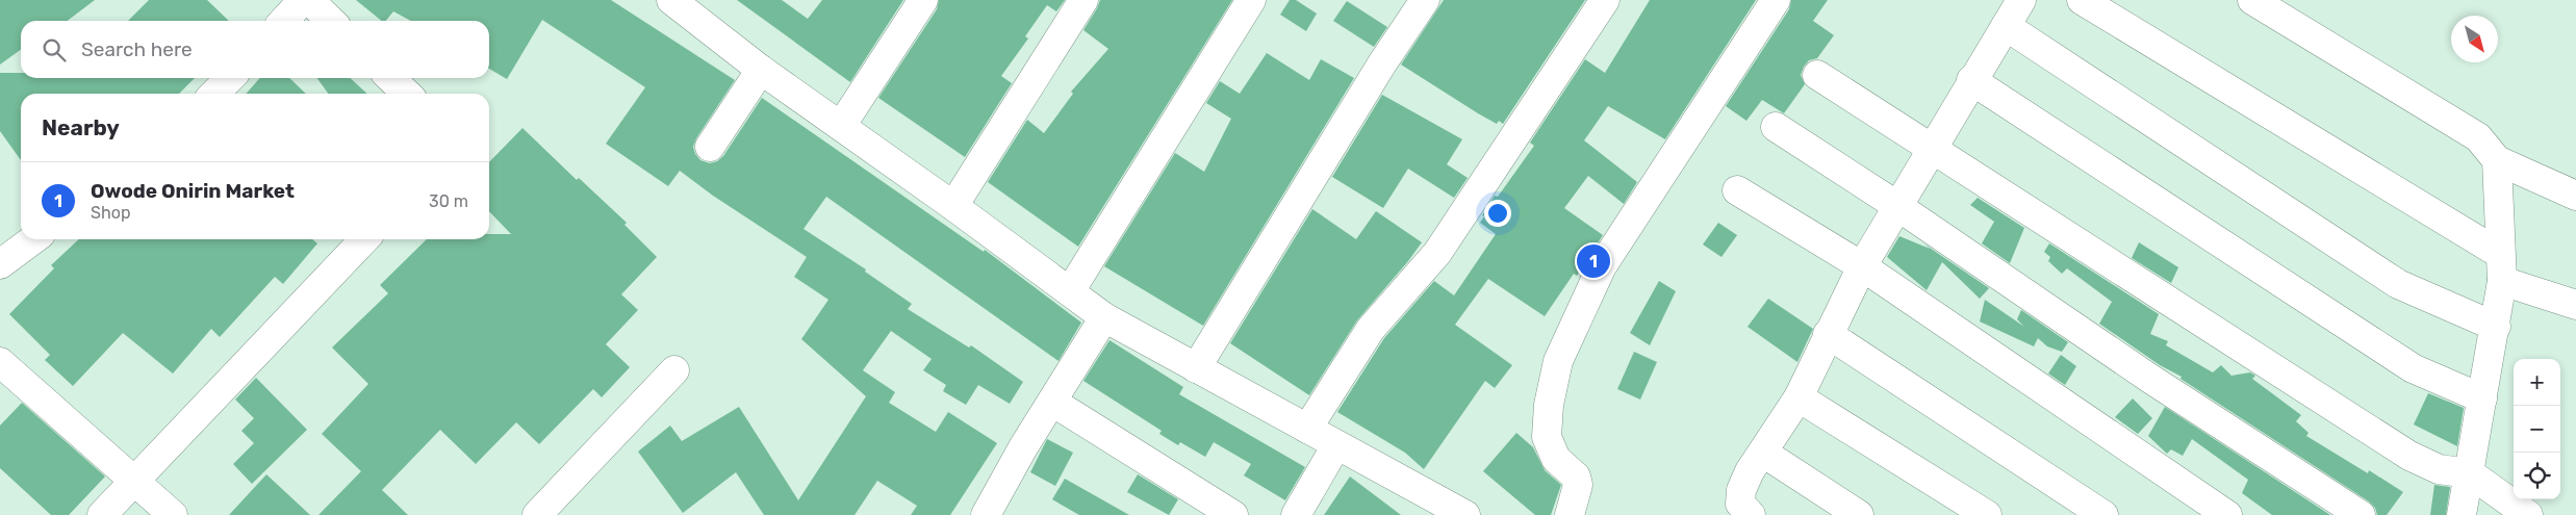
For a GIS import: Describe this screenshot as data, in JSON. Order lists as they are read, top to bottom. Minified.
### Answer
{"north":"bottom right","page":{"search":"Search here","heading":"Nearby","list":[{"mark":"1","name":"Owode Onirin Market","note":"Shop","value":"30 m"}],"pins":"1","map_buttons":["+","−"]}}
